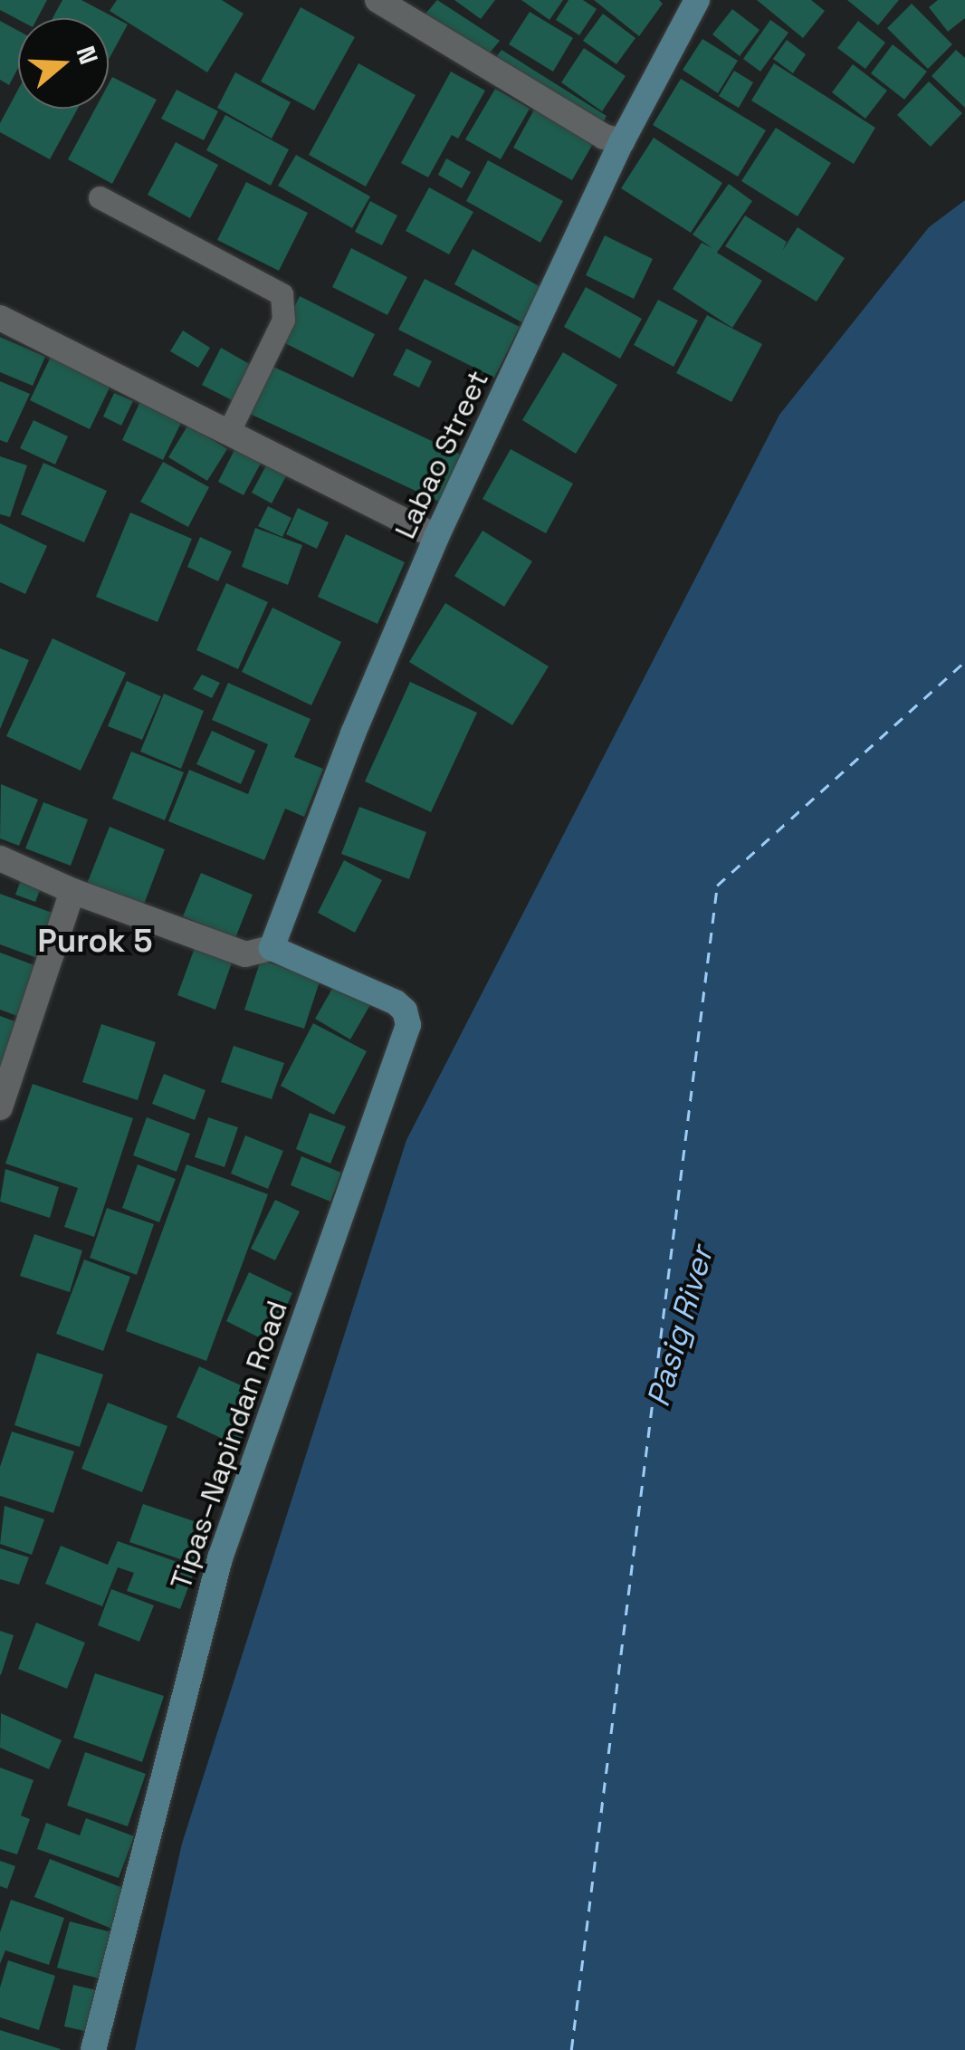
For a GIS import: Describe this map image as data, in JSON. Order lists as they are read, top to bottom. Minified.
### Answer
{"streets":{"main road":["Labao Street","Tipas–Napindan Road"]},"crossings":[["Labao Street","Tipas–Napindan Road"]],"districts":["Purok 5"],"water":["Pasig River"],"north":"right"}
